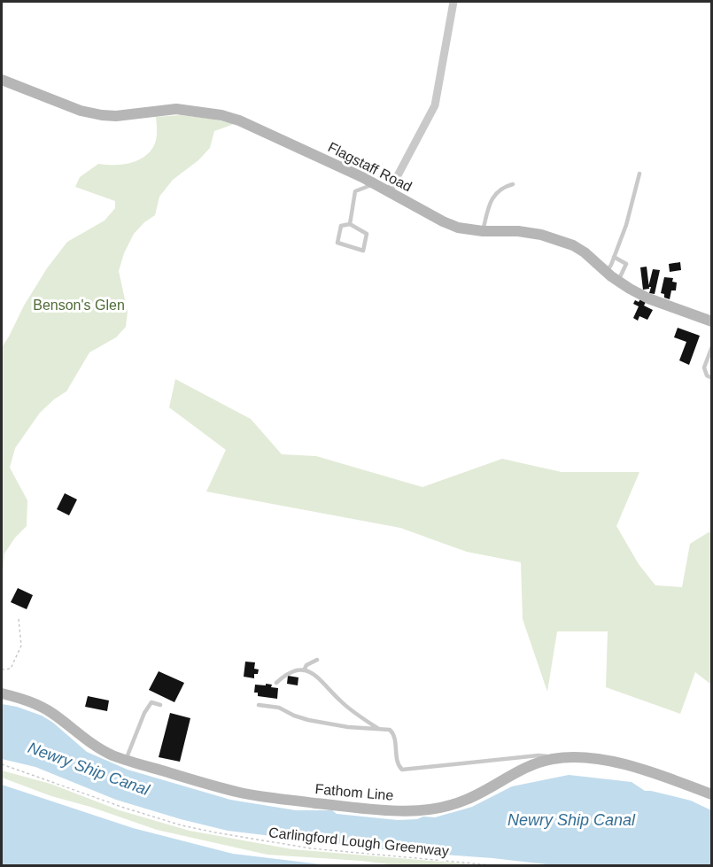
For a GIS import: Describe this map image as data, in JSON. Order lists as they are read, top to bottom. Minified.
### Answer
{"streets":{"street":["Flagstaff Road","Fathom Line"],"path":["Carlingford Lough Greenway"]},"water":["Newry Ship Canal"],"parks":["Benson's Glen"]}
